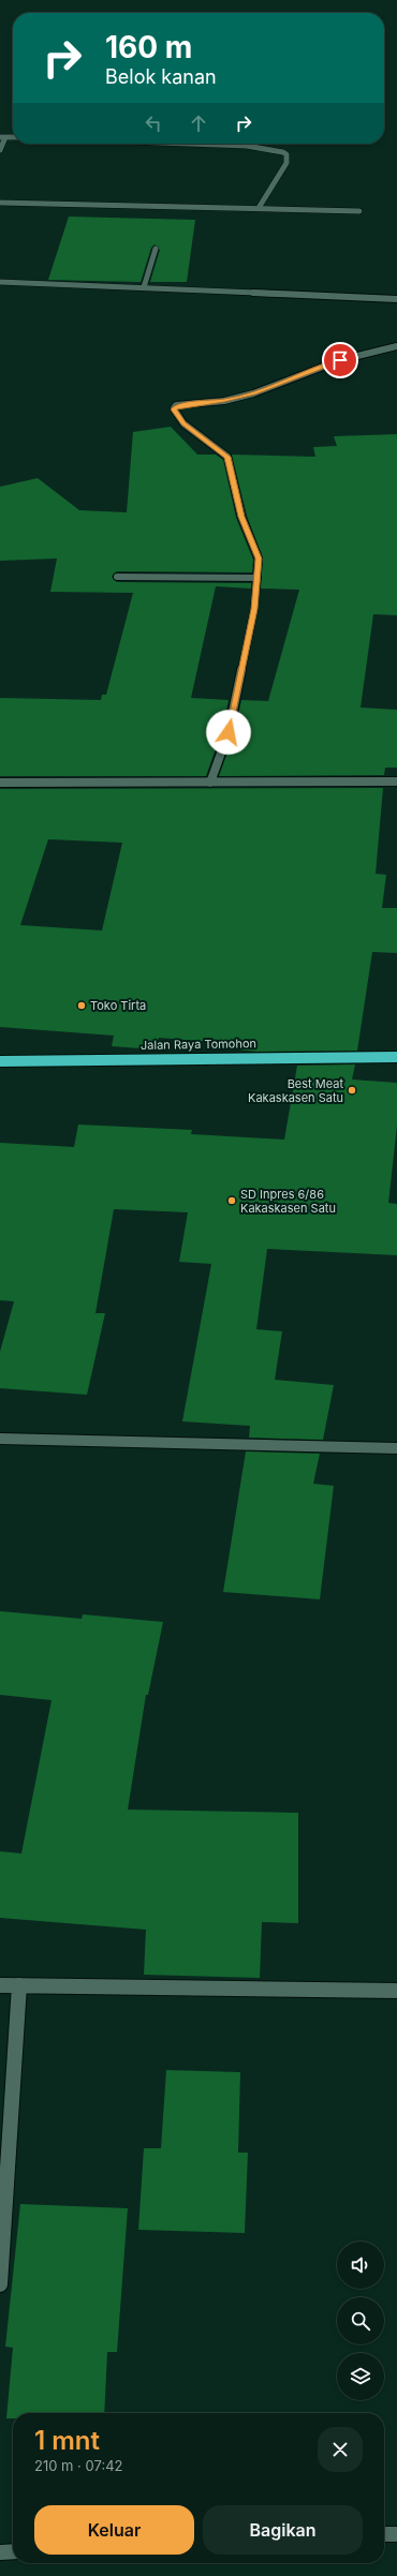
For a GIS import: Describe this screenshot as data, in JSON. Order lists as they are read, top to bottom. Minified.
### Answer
{"streets":{"highway":["Jalan Raya Tomohon"]},"places":["Toko Tirta","Best Meat Kakaskasen Satu","SD Inpres 6/86 Kakaskasen Satu"],"page":{"turn":["160 m","Belok kanan"],"heading":["1 mnt","210 m · 07:42"],"buttons":["Keluar","Bagikan"]}}
